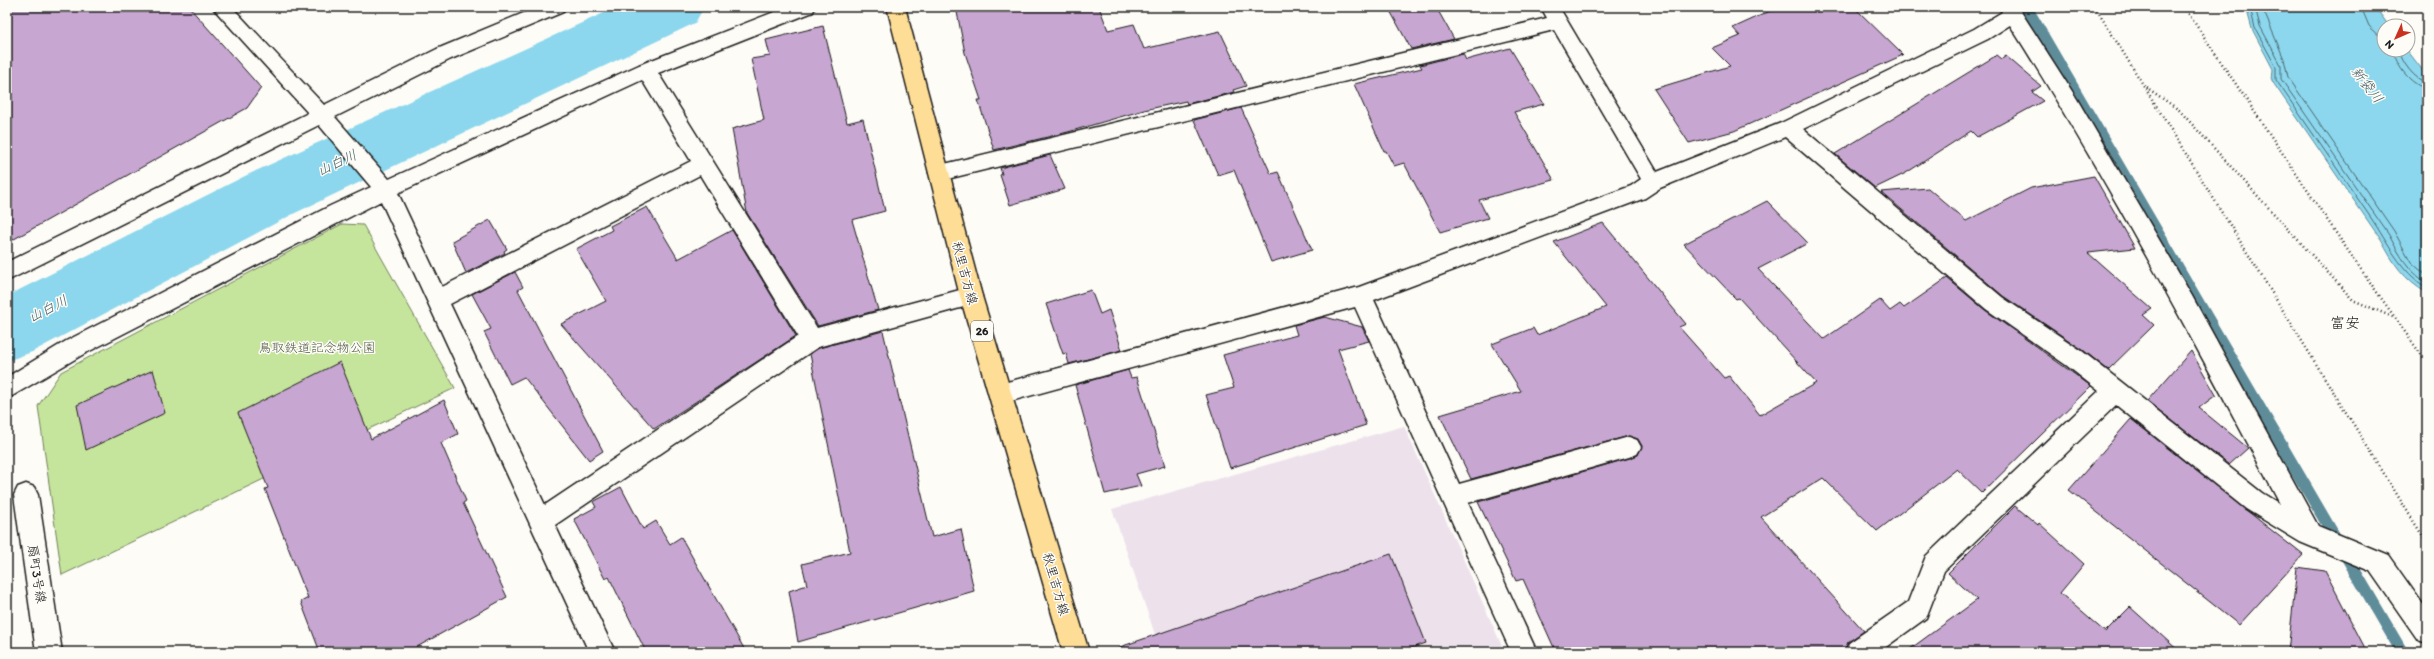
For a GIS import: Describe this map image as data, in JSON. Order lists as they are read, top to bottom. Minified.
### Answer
{"streets":{"main road":["秋里吉方線","26"],"street":["扇町3号線"]},"districts":["富安"],"water":["新袋川","山白川"],"parks":["鳥取鉄道記念物公園"],"north":"bottom left"}
